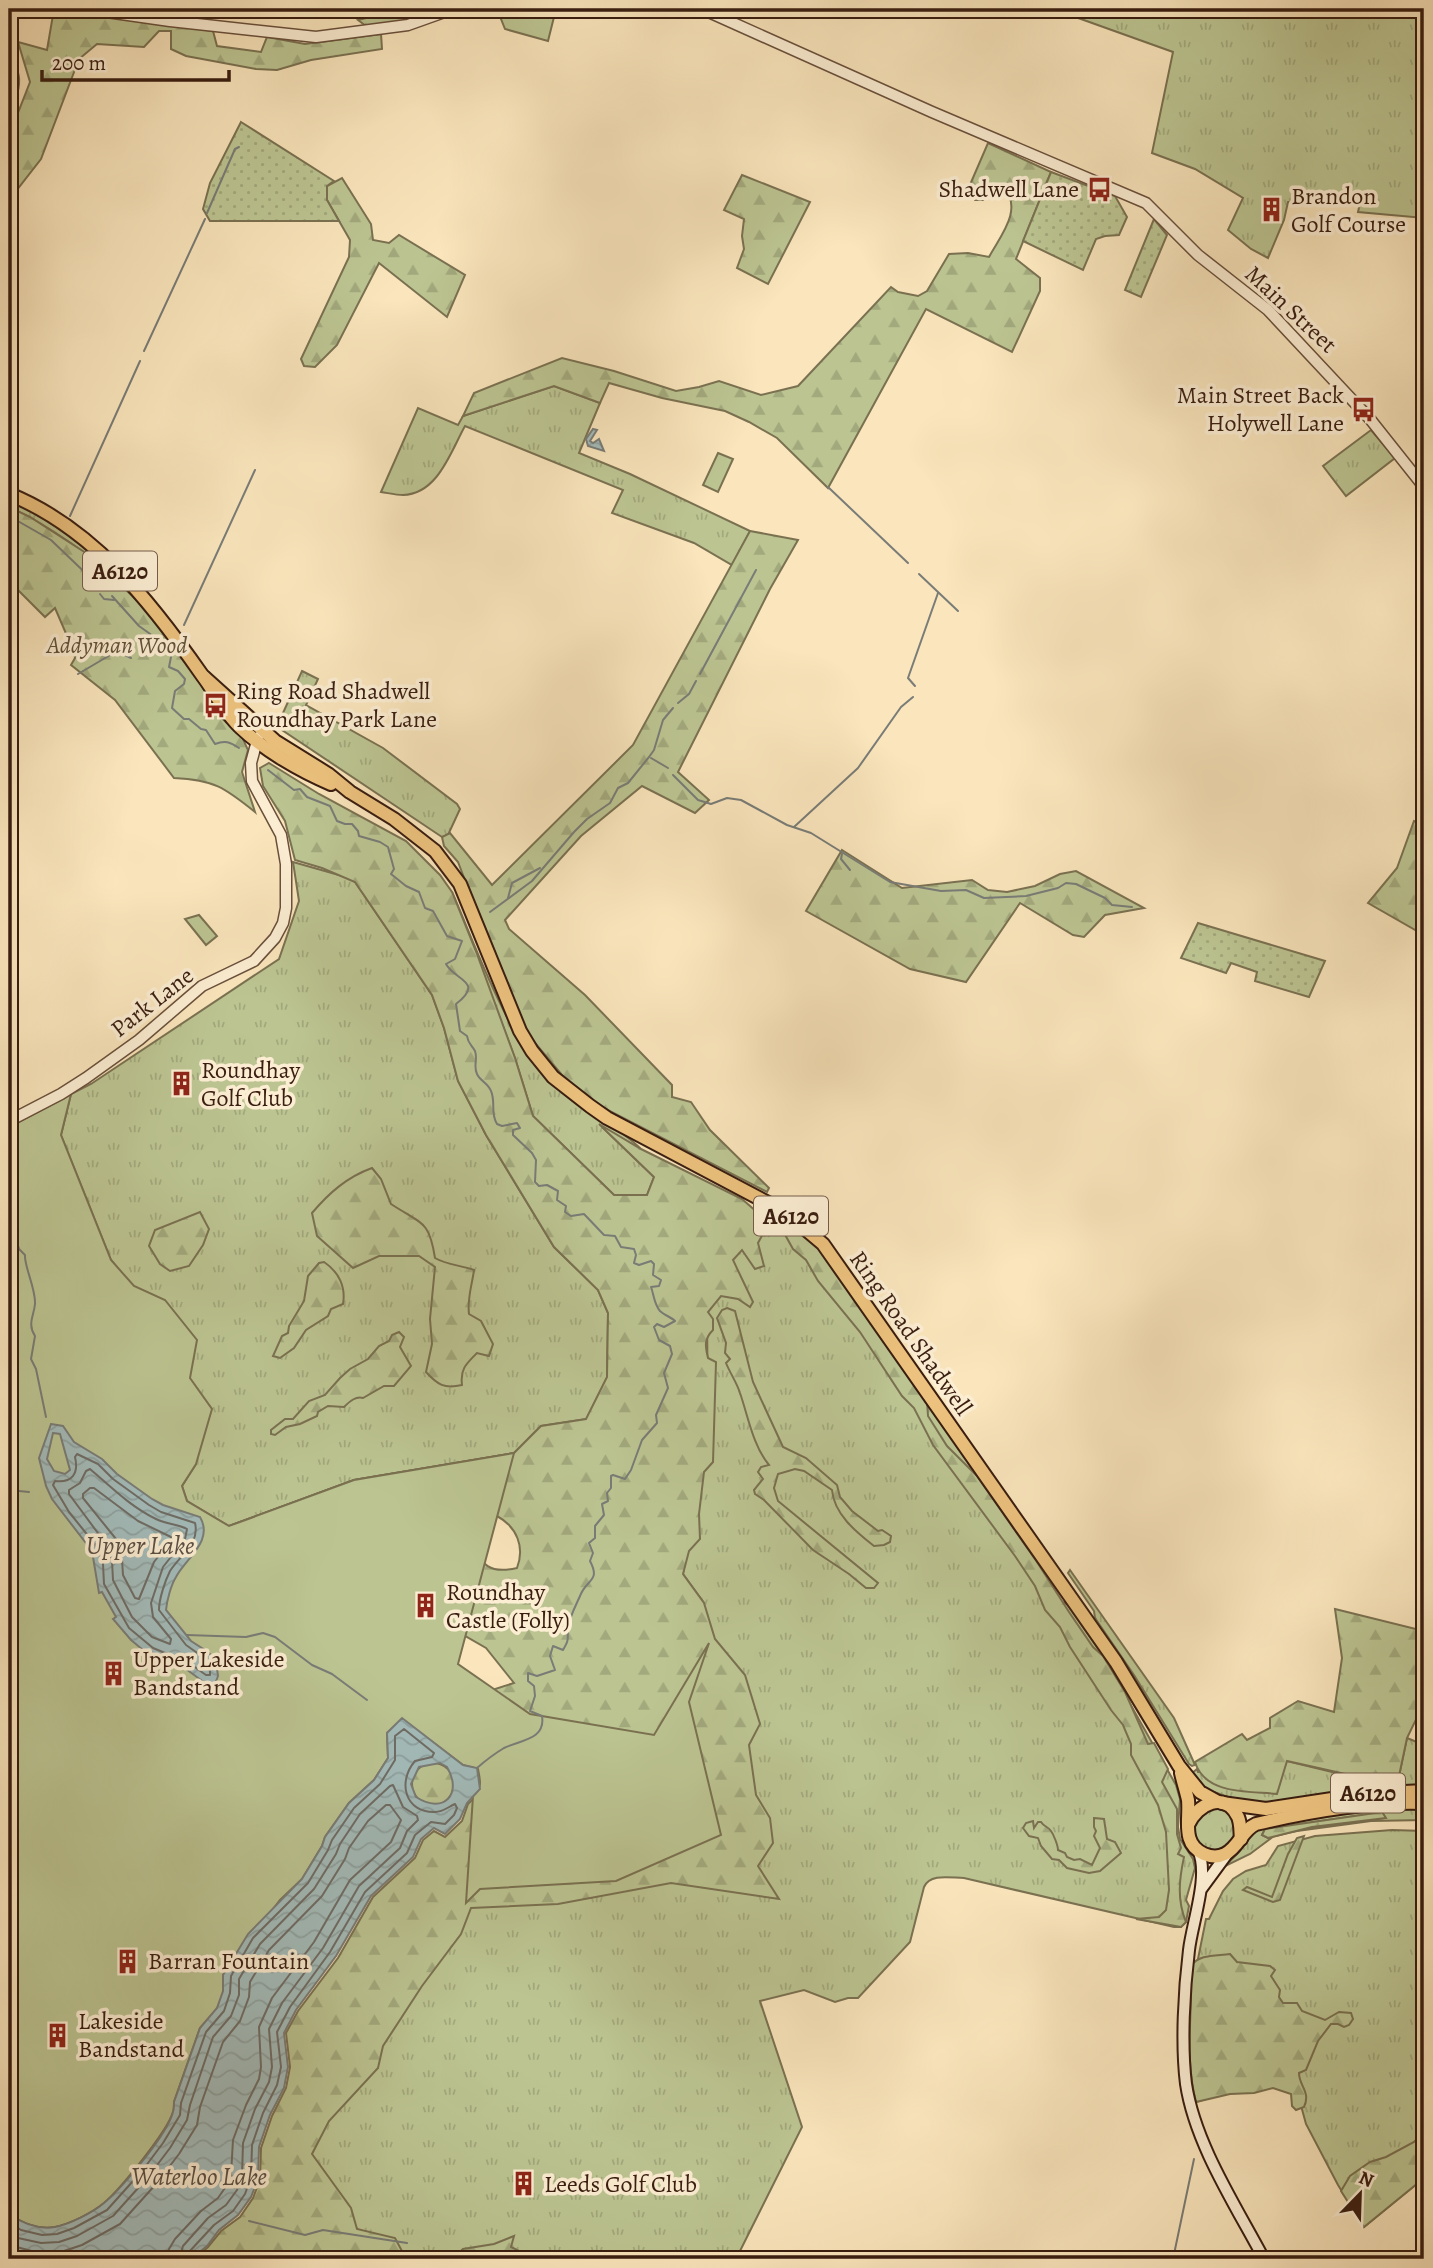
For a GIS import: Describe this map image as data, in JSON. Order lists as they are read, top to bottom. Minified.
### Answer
{"streets":{"highway":["A6120","Ring Road Shadwell"],"street":["Main Street","Park Lane"]},"crossings":[["A6120","Park Lane"],["A6120","Ring Road Shadwell"],["Park Lane","Ring Road Shadwell"]],"water":["Upper Lake","Waterloo Lake"],"parks":["Addyman Wood"],"places":{"bus stop":["Shadwell Lane","Main Street Back Holywell Lane","Ring Road Shadwell Roundhay Park Lane"],"building":["Brandon Golf Course","Roundhay Golf Club","Roundhay Castle (Folly)","Upper Lakeside Bandstand","Barran Fountain","Lakeside Bandstand","Leeds Golf Club"]},"scale_bar":"200 m","north":"top right"}
